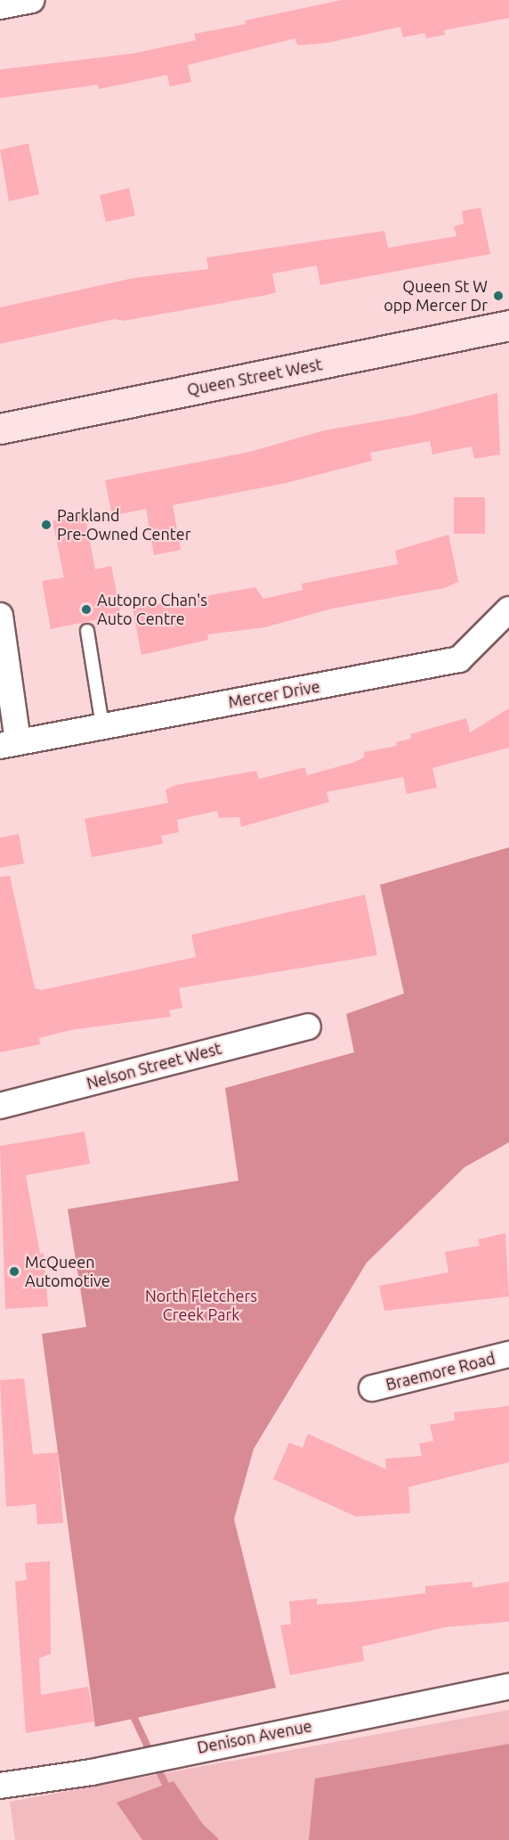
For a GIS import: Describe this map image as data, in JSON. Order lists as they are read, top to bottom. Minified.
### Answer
{"streets":{"main road":["Queen Street West"],"street":["Mercer Drive","Nelson Street West","Braemore Road","Denison Avenue"]},"parks":["North Fletchers Creek Park"],"places":["Queen St W opp Mercer Dr","Parkland Pre-Owned Center","Autopro Chan's Auto Centre","McQueen Automotive"]}
